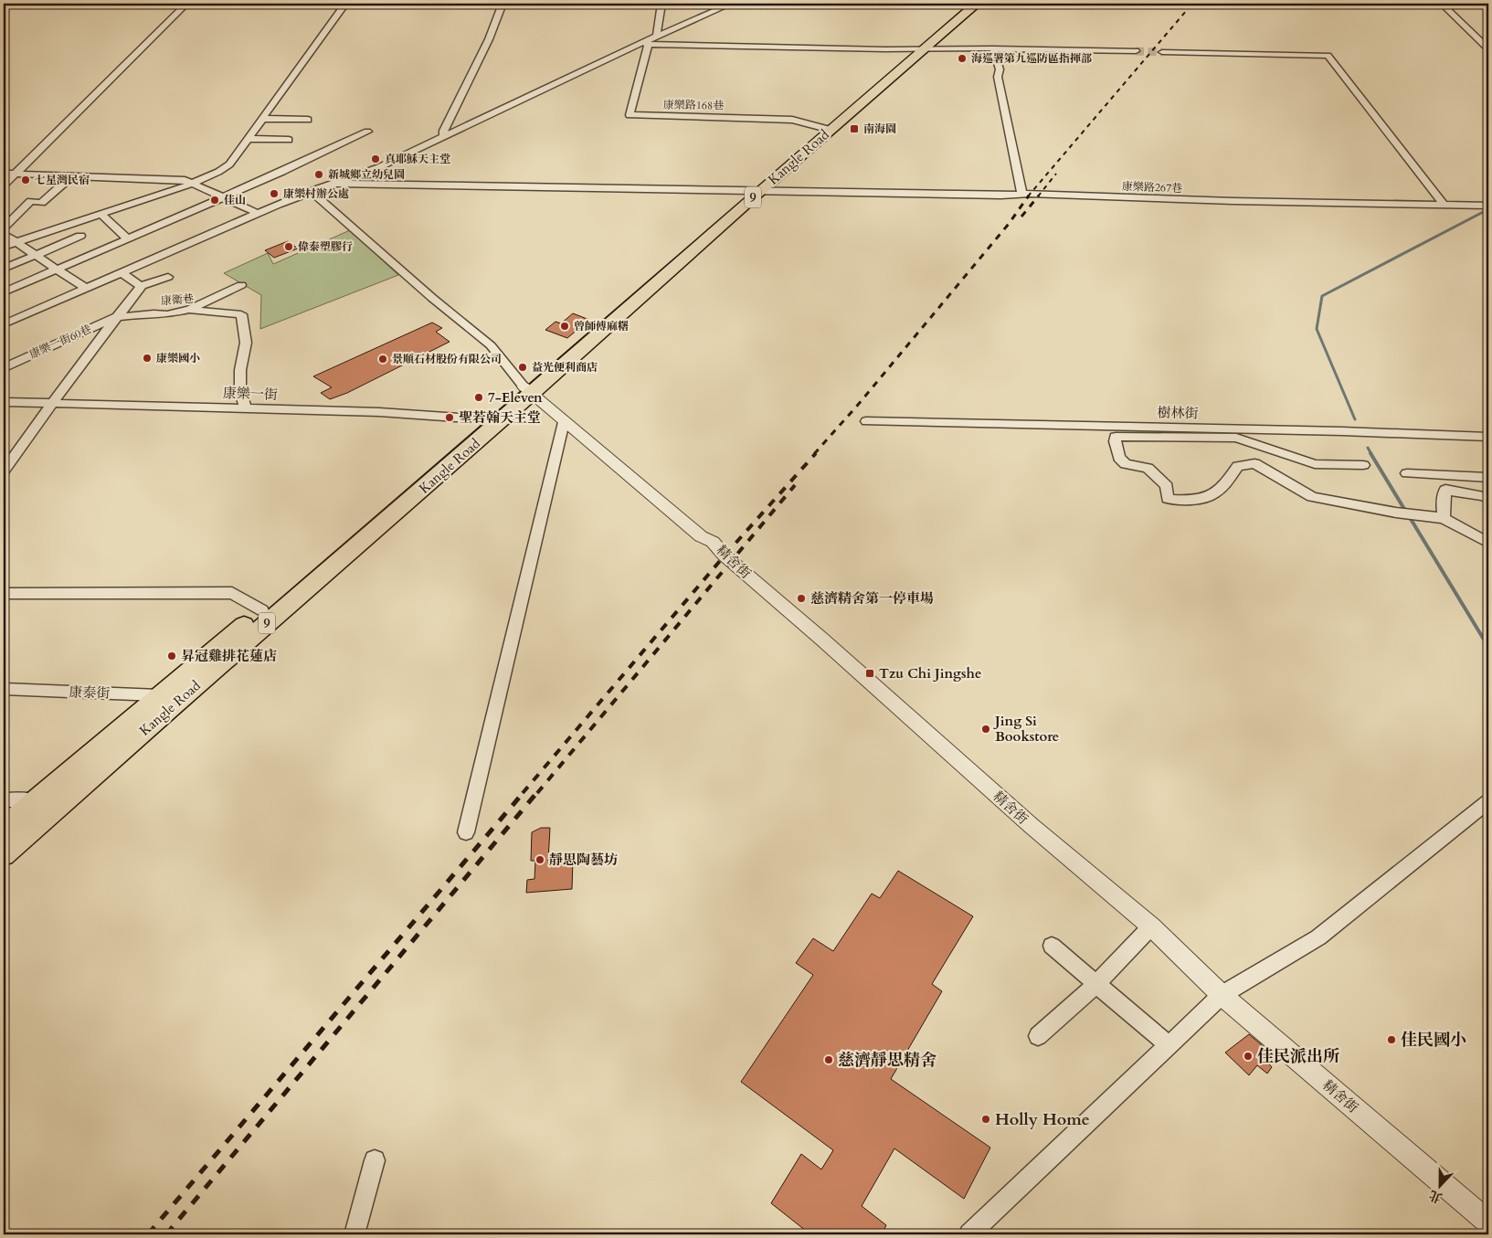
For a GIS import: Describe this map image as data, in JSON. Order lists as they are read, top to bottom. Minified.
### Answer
{"streets":{"main road":["Kangle Road","9"],"street":["康樂路168巷","康樂路267巷","康衛巷","康樂一街60巷","康樂一街","樹林街","精舍街","康泰街"]},"crossings":[["康樂路168巷","Kangle Road"],["Kangle Road","康樂路267巷"],["Kangle Road","康樂一街"],["Kangle Road","精舍街"],["Kangle Road","康泰街"],["康衛巷","康樂一街60巷"],["康衛巷","康樂一街"]],"places":{"other":["海巡署第九巡防區指揮部","真耶穌天主堂","新城鄉立幼兒園","七星灣民宿","康樂村辦公處","佳山","偉泰塑膠行","曾師傅麻糬","康樂國小","景順石材股份有限公司","益光便利商店","7-Eleven","聖若翰天主堂","慈濟精舍第一停車場","昇冠雞排花蓮店","Jing Si Bookstore","靜思陶藝坊","佳民國小","佳民派出所","慈濟靜思精舍","Holly Home"],"transit":["南海園","Tzu Chi Jingshe"]},"north":"bottom"}
